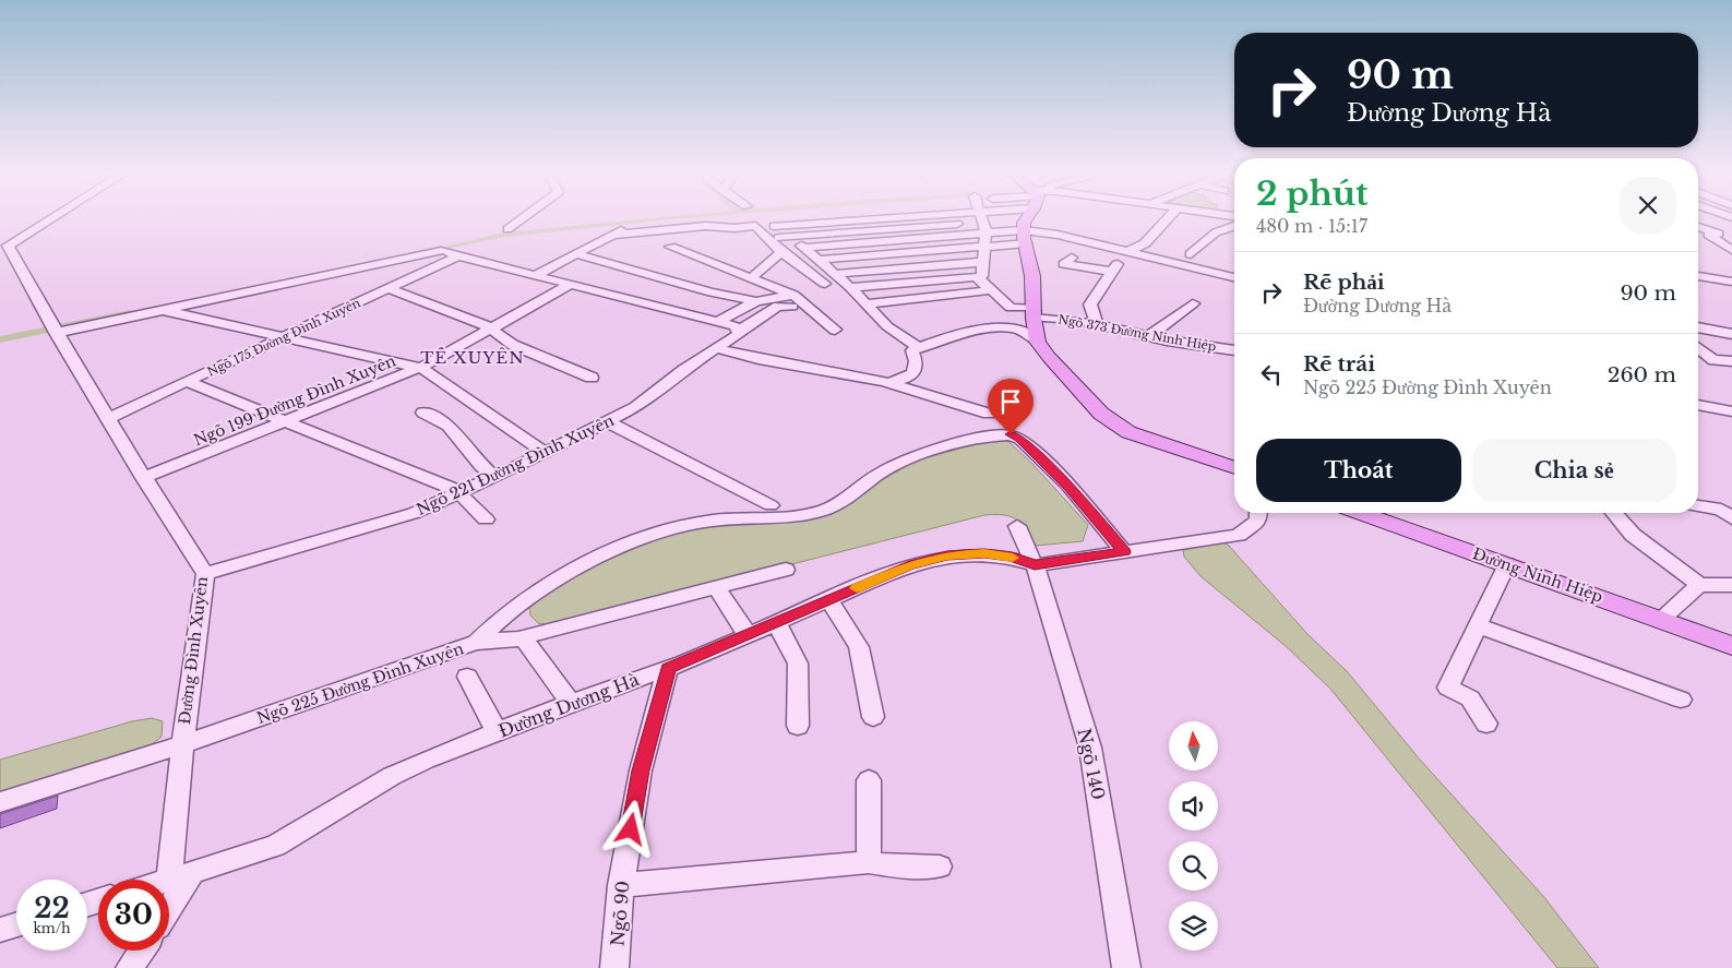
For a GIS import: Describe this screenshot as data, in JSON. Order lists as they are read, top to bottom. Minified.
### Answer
{"streets":{"main road":["Đường Ninh Hiệp"],"street":["Ngõ 373 Đường Ninh Hiệp","Ngõ 175 Đường Đình Xuyên","Ngõ 199 Đường Đình Xuyên","Ngõ 221 Đường Đình Xuyên","Đường Đình Xuyên","Ngõ 225 Đường Đình Xuyên","Đường Dương Hà","Ngõ 140","Ngõ 90"]},"crossings":[["Ngõ 175 Đường Đình Xuyên","Đường Đình Xuyên"],["Ngõ 199 Đường Đình Xuyên","Đường Đình Xuyên"],["Ngõ 221 Đường Đình Xuyên","Đường Đình Xuyên"],["Đường Đình Xuyên","Ngõ 225 Đường Đình Xuyên"],["Đường Đình Xuyên","Đường Dương Hà"],["Ngõ 225 Đường Đình Xuyên","Đường Dương Hà"],["Đường Dương Hà","Ngõ 140"],["Đường Dương Hà","Ngõ 90"]],"districts":["TẾ XUYÊN"],"north":"top","page":{"turn":["90 m","Đường Dương Hà"],"heading":["2 phút","480 m · 15:17"],"list":[{"name":"Rẽ phải","note":"Đường Dương Hà","value":"90 m"},{"name":"Rẽ trái","note":"Ngõ 225 Đường Đình Xuyên","value":"260 m"}],"buttons":["Thoát","Chia sẻ"],"speed":"22 km/h","limit":"30"}}
